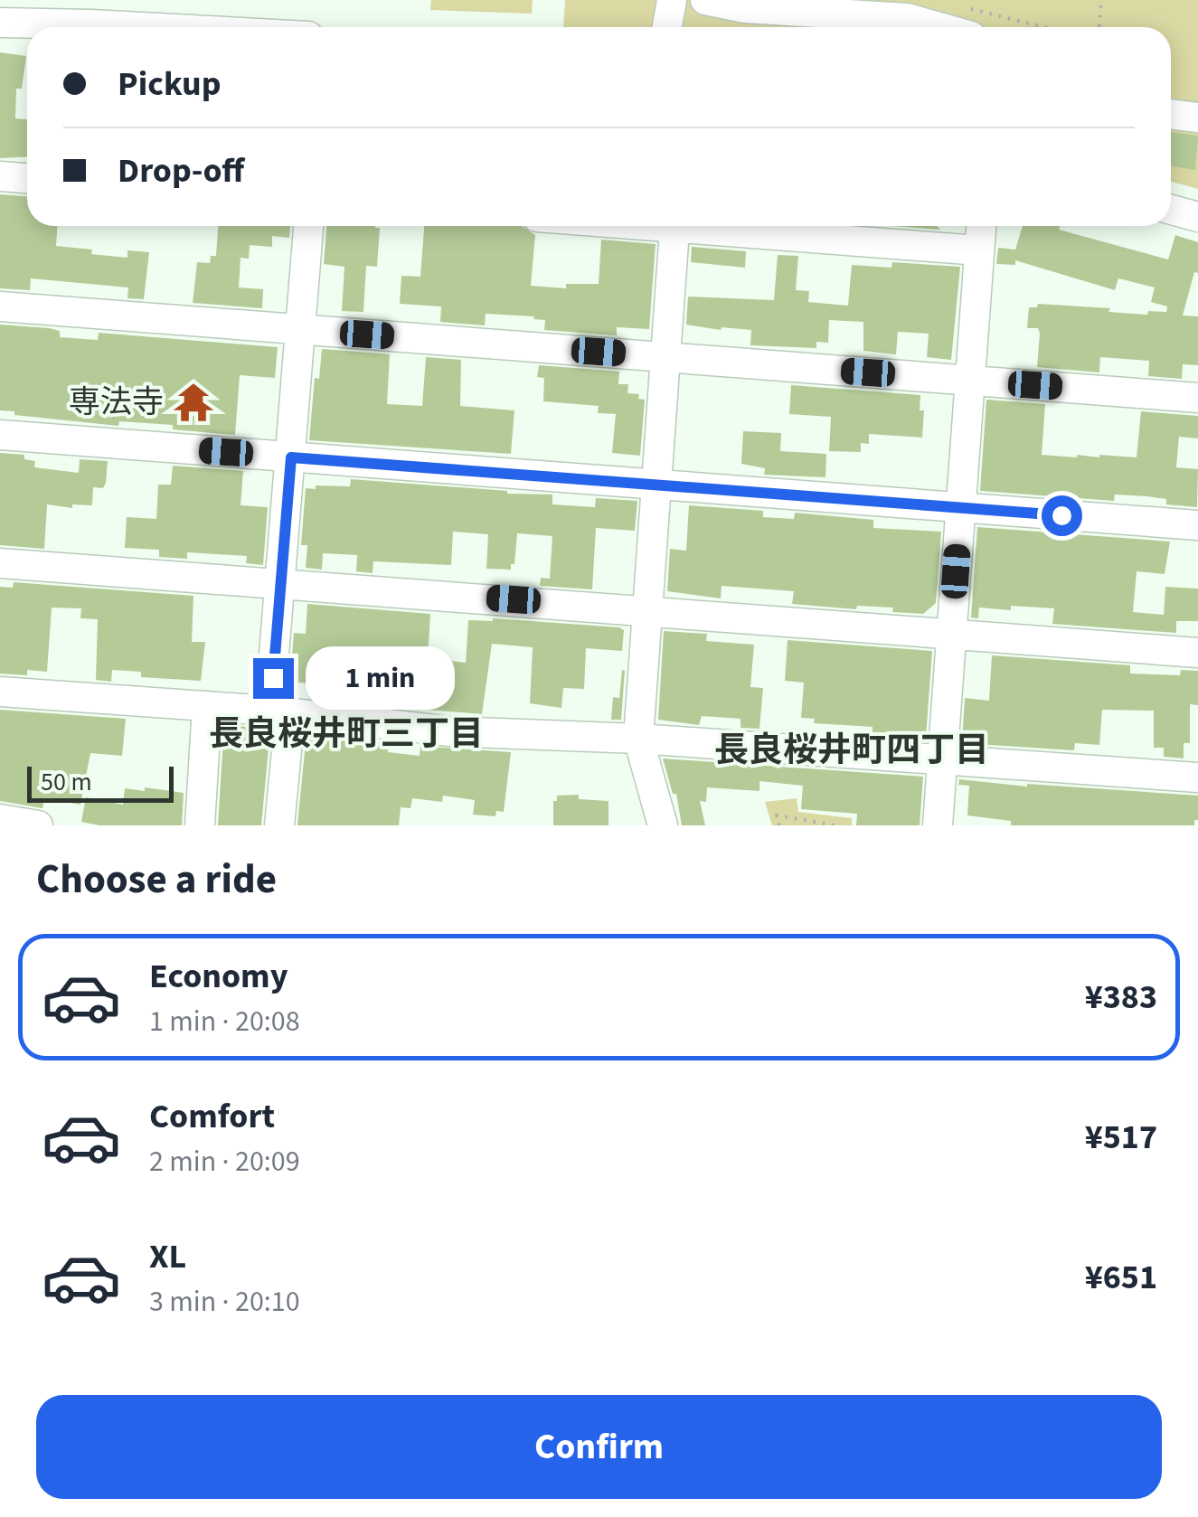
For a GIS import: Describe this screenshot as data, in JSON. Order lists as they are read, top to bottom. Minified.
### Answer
{"districts":["長良桜井町三丁目","長良桜井町四丁目"],"places":{"temple":["専法寺"]},"scale_bar":"50 m","page":{"banner":["Pickup","Drop-off"],"bubble":"1 min","scale":"50 m","heading":"Choose a ride","list":[{"name":"Economy","note":"1 min · 20:08","value":"¥383"},{"name":"Comfort","note":"2 min · 20:09","value":"¥517"},{"name":"XL","note":"3 min · 20:10","value":"¥651"}],"buttons":"Confirm"}}
